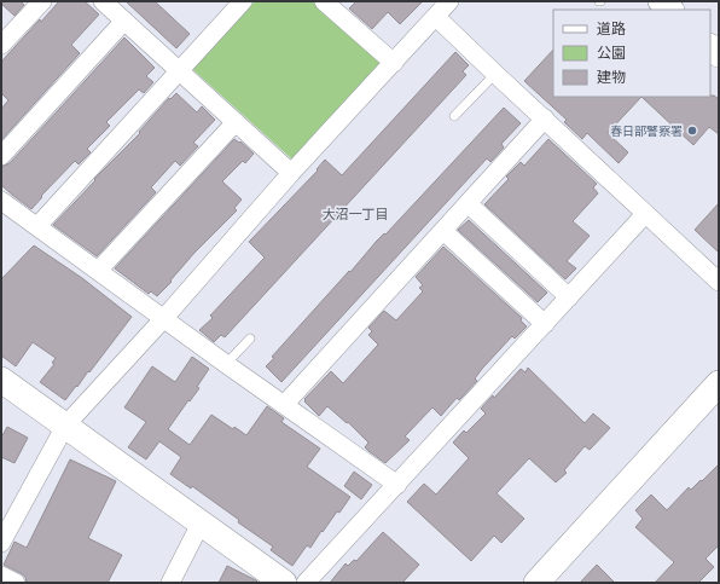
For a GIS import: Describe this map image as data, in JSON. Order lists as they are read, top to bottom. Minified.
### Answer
{"districts":["大沼一丁目"],"places":["春日部警察署"],"legend":["道路","公園","建物"]}
